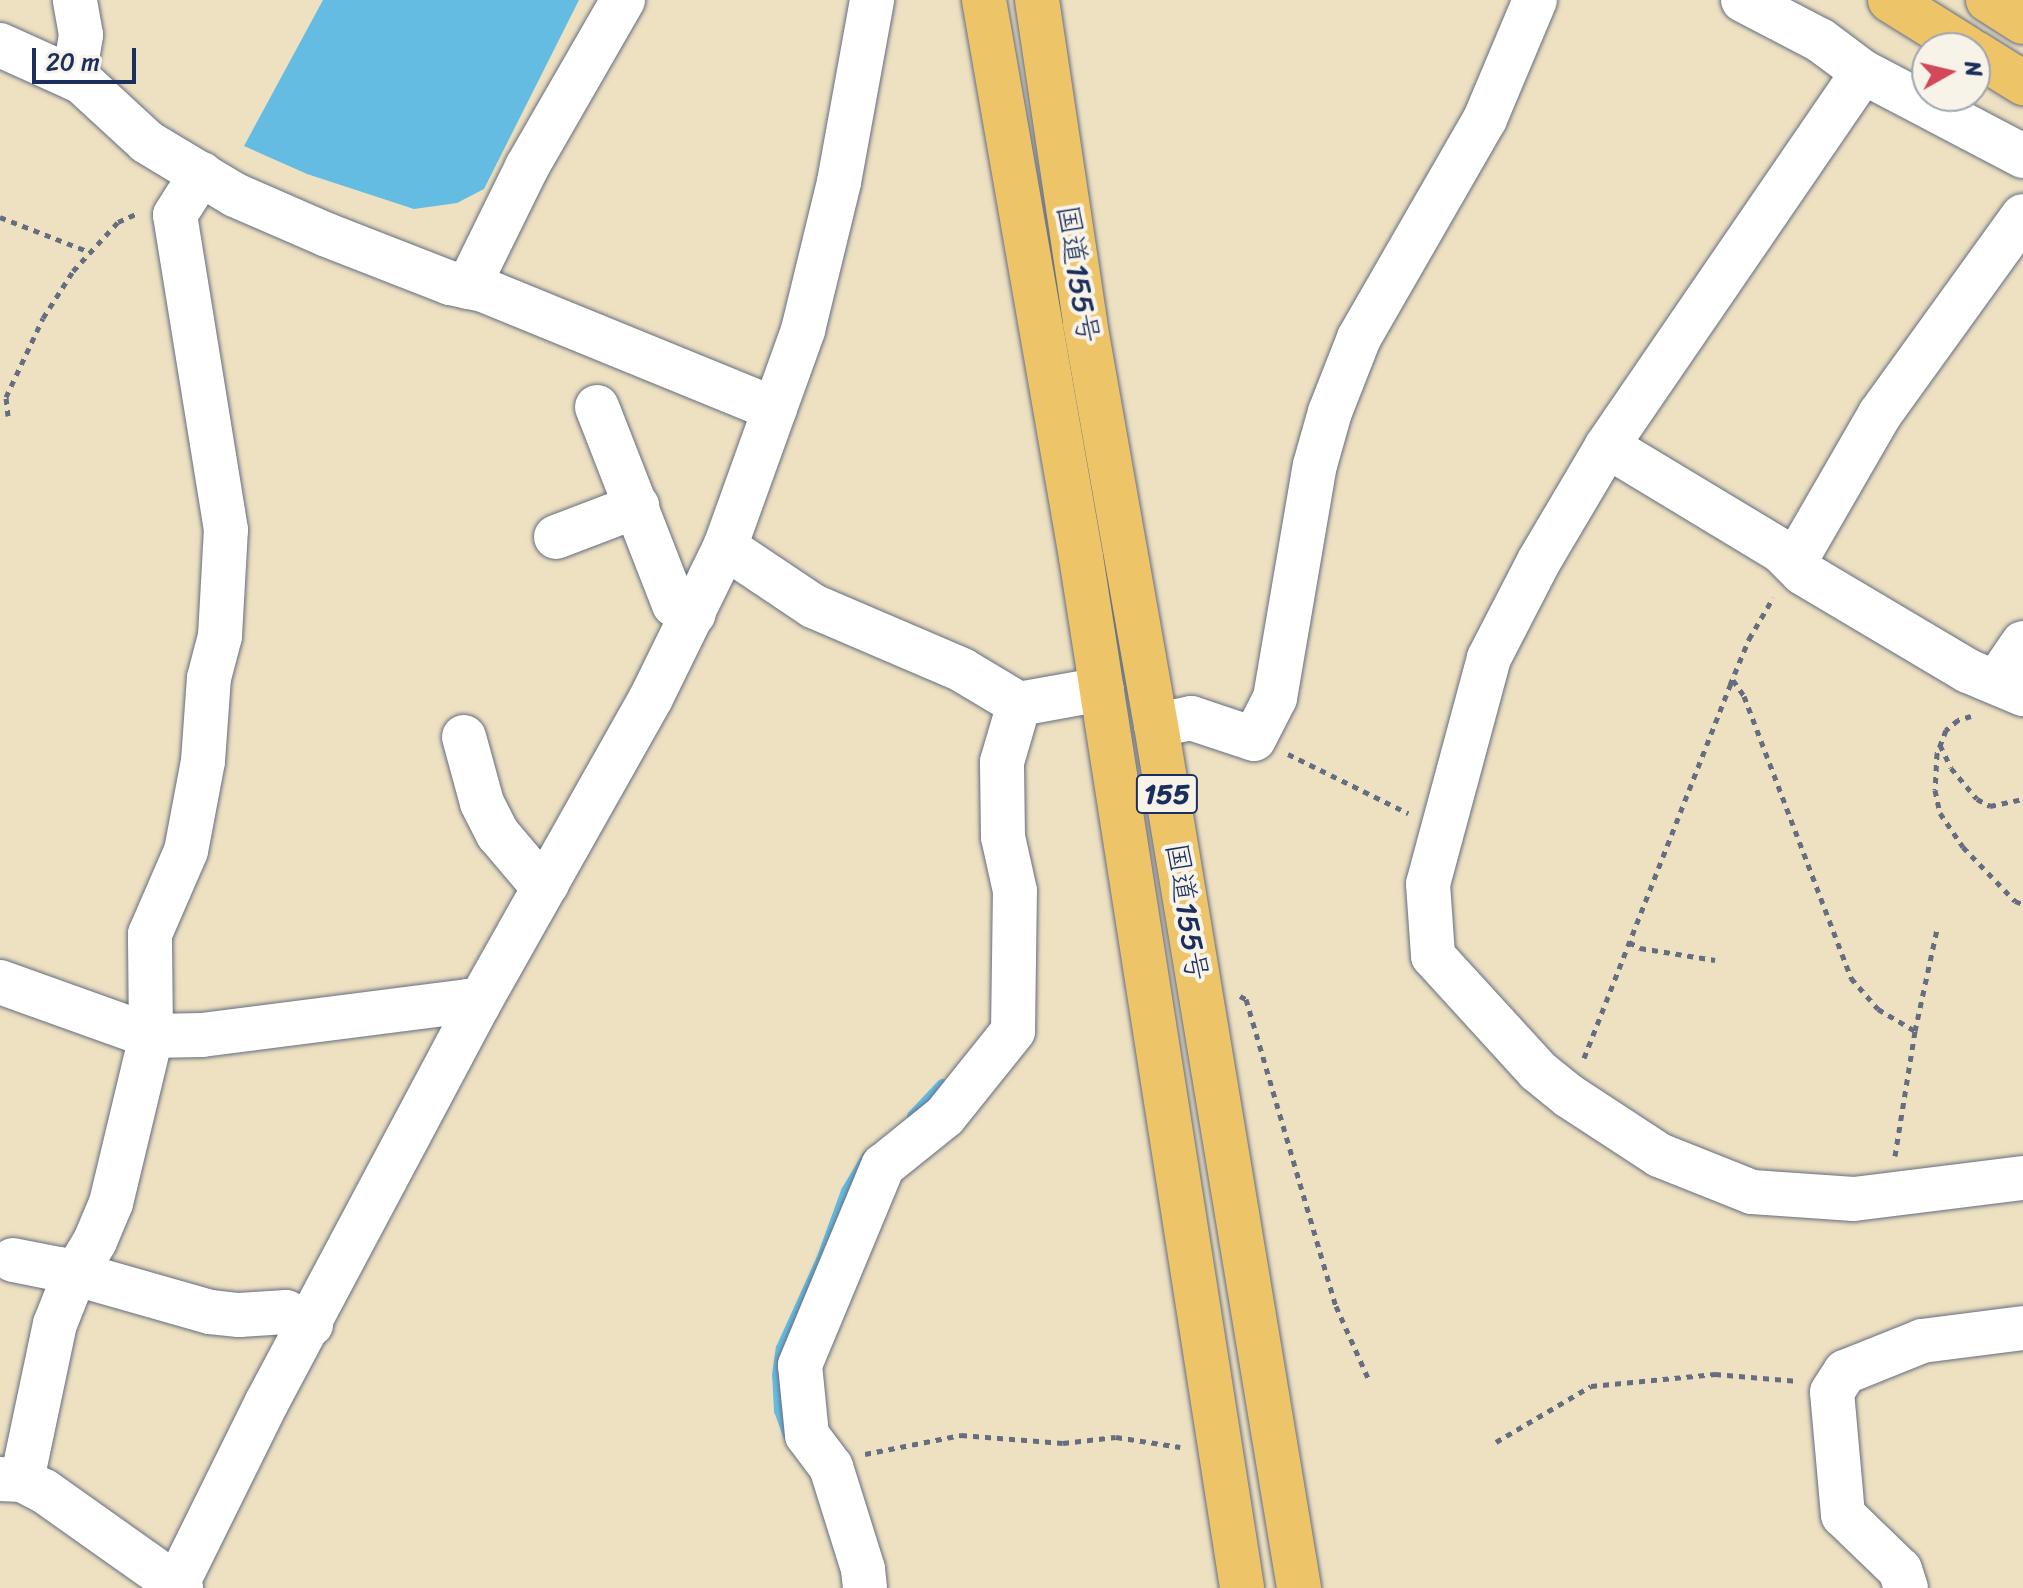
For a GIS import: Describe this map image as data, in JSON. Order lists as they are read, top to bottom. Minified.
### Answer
{"streets":{"highway":["国道155号","155"]},"scale_bar":"20 m","north":"right"}
